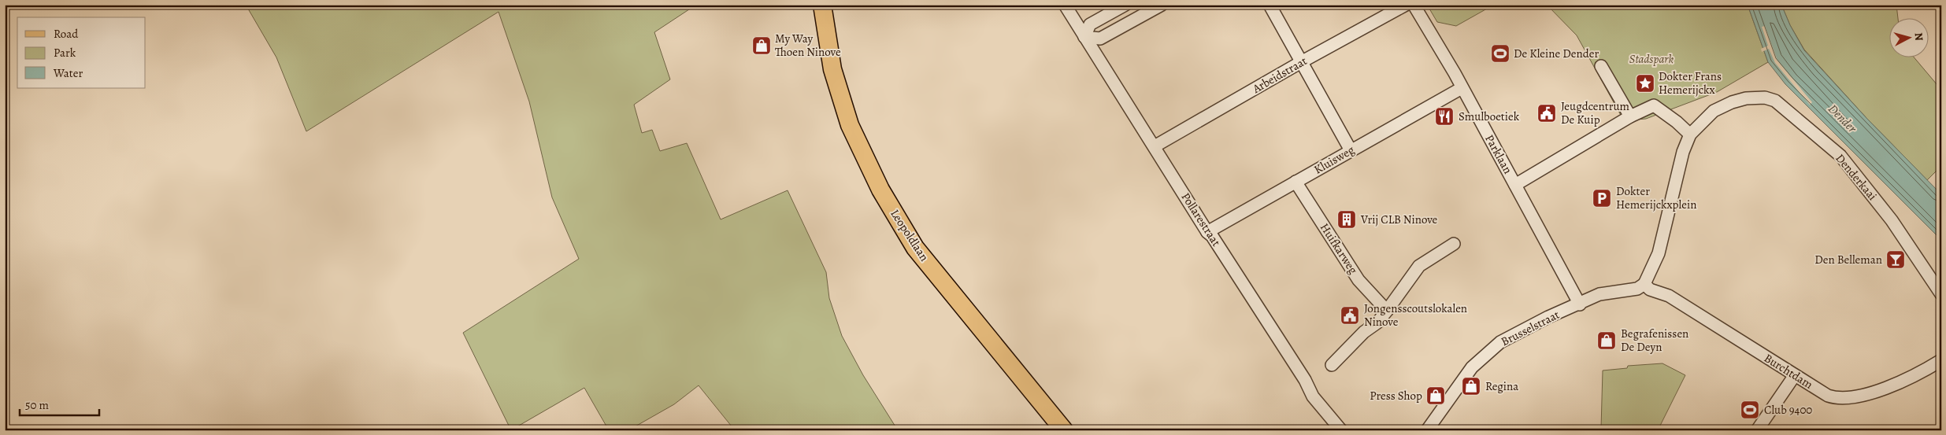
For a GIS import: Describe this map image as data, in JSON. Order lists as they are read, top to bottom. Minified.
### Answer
{"streets":{"main road":["Leopoldlaan"],"street":["Arbeidstraat","Parklaan","Kluisweg","Denderkaai","Pollarestraat","Huifkarweg","Brusselstraat","Burchtdam"]},"crossings":[["Arbeidstraat","Pollarestraat"],["Parklaan","Kluisweg"],["Parklaan","Brusselstraat"],["Kluisweg","Pollarestraat"],["Kluisweg","Huifkarweg"],["Brusselstraat","Burchtdam"]],"water":["Dender"],"parks":["Stadspark"],"places":{"shop":["My Way Thoen Ninove","Begrafenissen De Deyn","Regina","Press Shop"],"sports":["De Kleine Dender","Club 9400"],"place":["Dokter Frans Hemerijckx"],"public building":["Jeugdcentrum De Kuip","Jongensscoutslokalen Ninove"],"restaurant":["Smulboetiek"],"parking":["Dokter Hemerijckxplein"],"building":["Vrij CLB Ninove"],"bar":["Den Belleman"]},"legend":["Road","Park","Water"],"scale_bar":"50 m","north":"right"}
